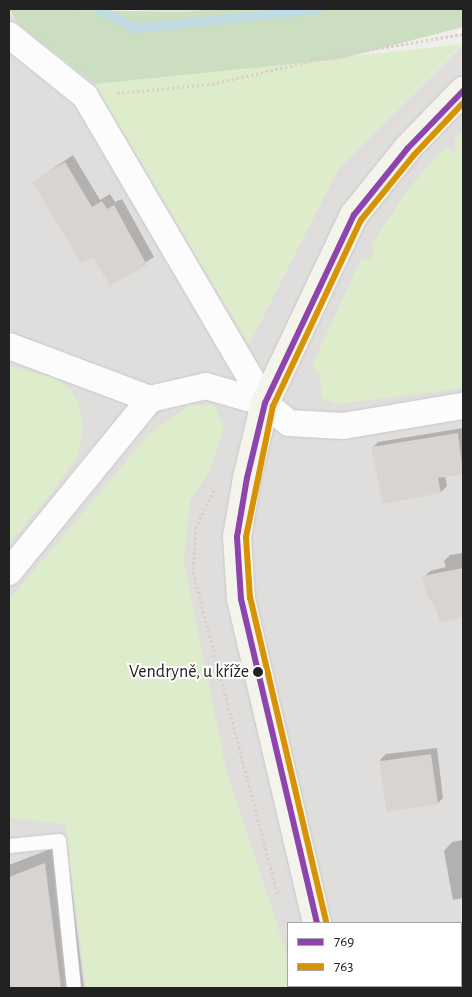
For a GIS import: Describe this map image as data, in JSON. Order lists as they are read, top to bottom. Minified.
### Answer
{"places":["Vendryně, u kříže"],"lines":["transit line 769","transit line 763"],"legend":["769","763"]}
